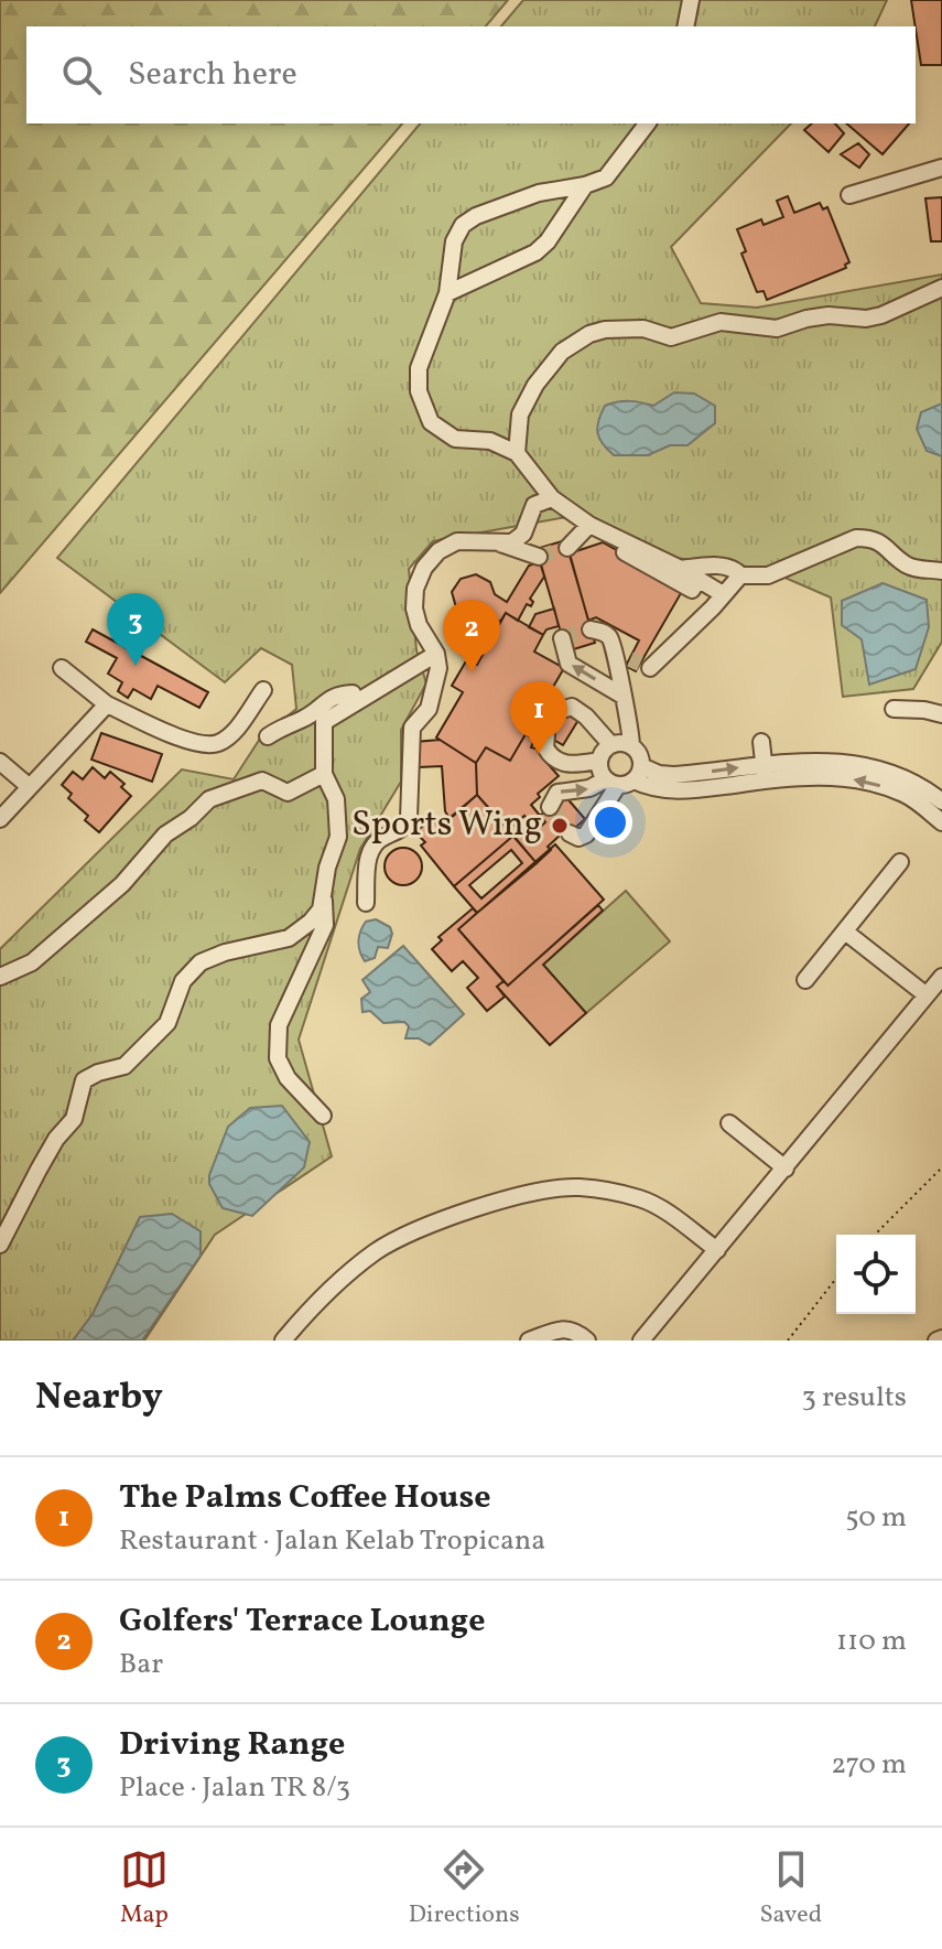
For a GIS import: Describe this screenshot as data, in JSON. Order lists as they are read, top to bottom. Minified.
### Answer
{"places":["Sports Wing"],"page":{"search":"Search here","pins":["3","2","1"],"heading":["Nearby","3 results"],"list":[{"mark":"1","name":"The Palms Coffee House","note":"Restaurant · Jalan Kelab Tropicana","value":"50 m"},{"mark":"2","name":"Golfers' Terrace Lounge","note":"Bar","value":"110 m"},{"mark":"3","name":"Driving Range","note":"Place · Jalan TR 8/3","value":"270 m"}],"nav":["Map","Directions","Saved"]}}
